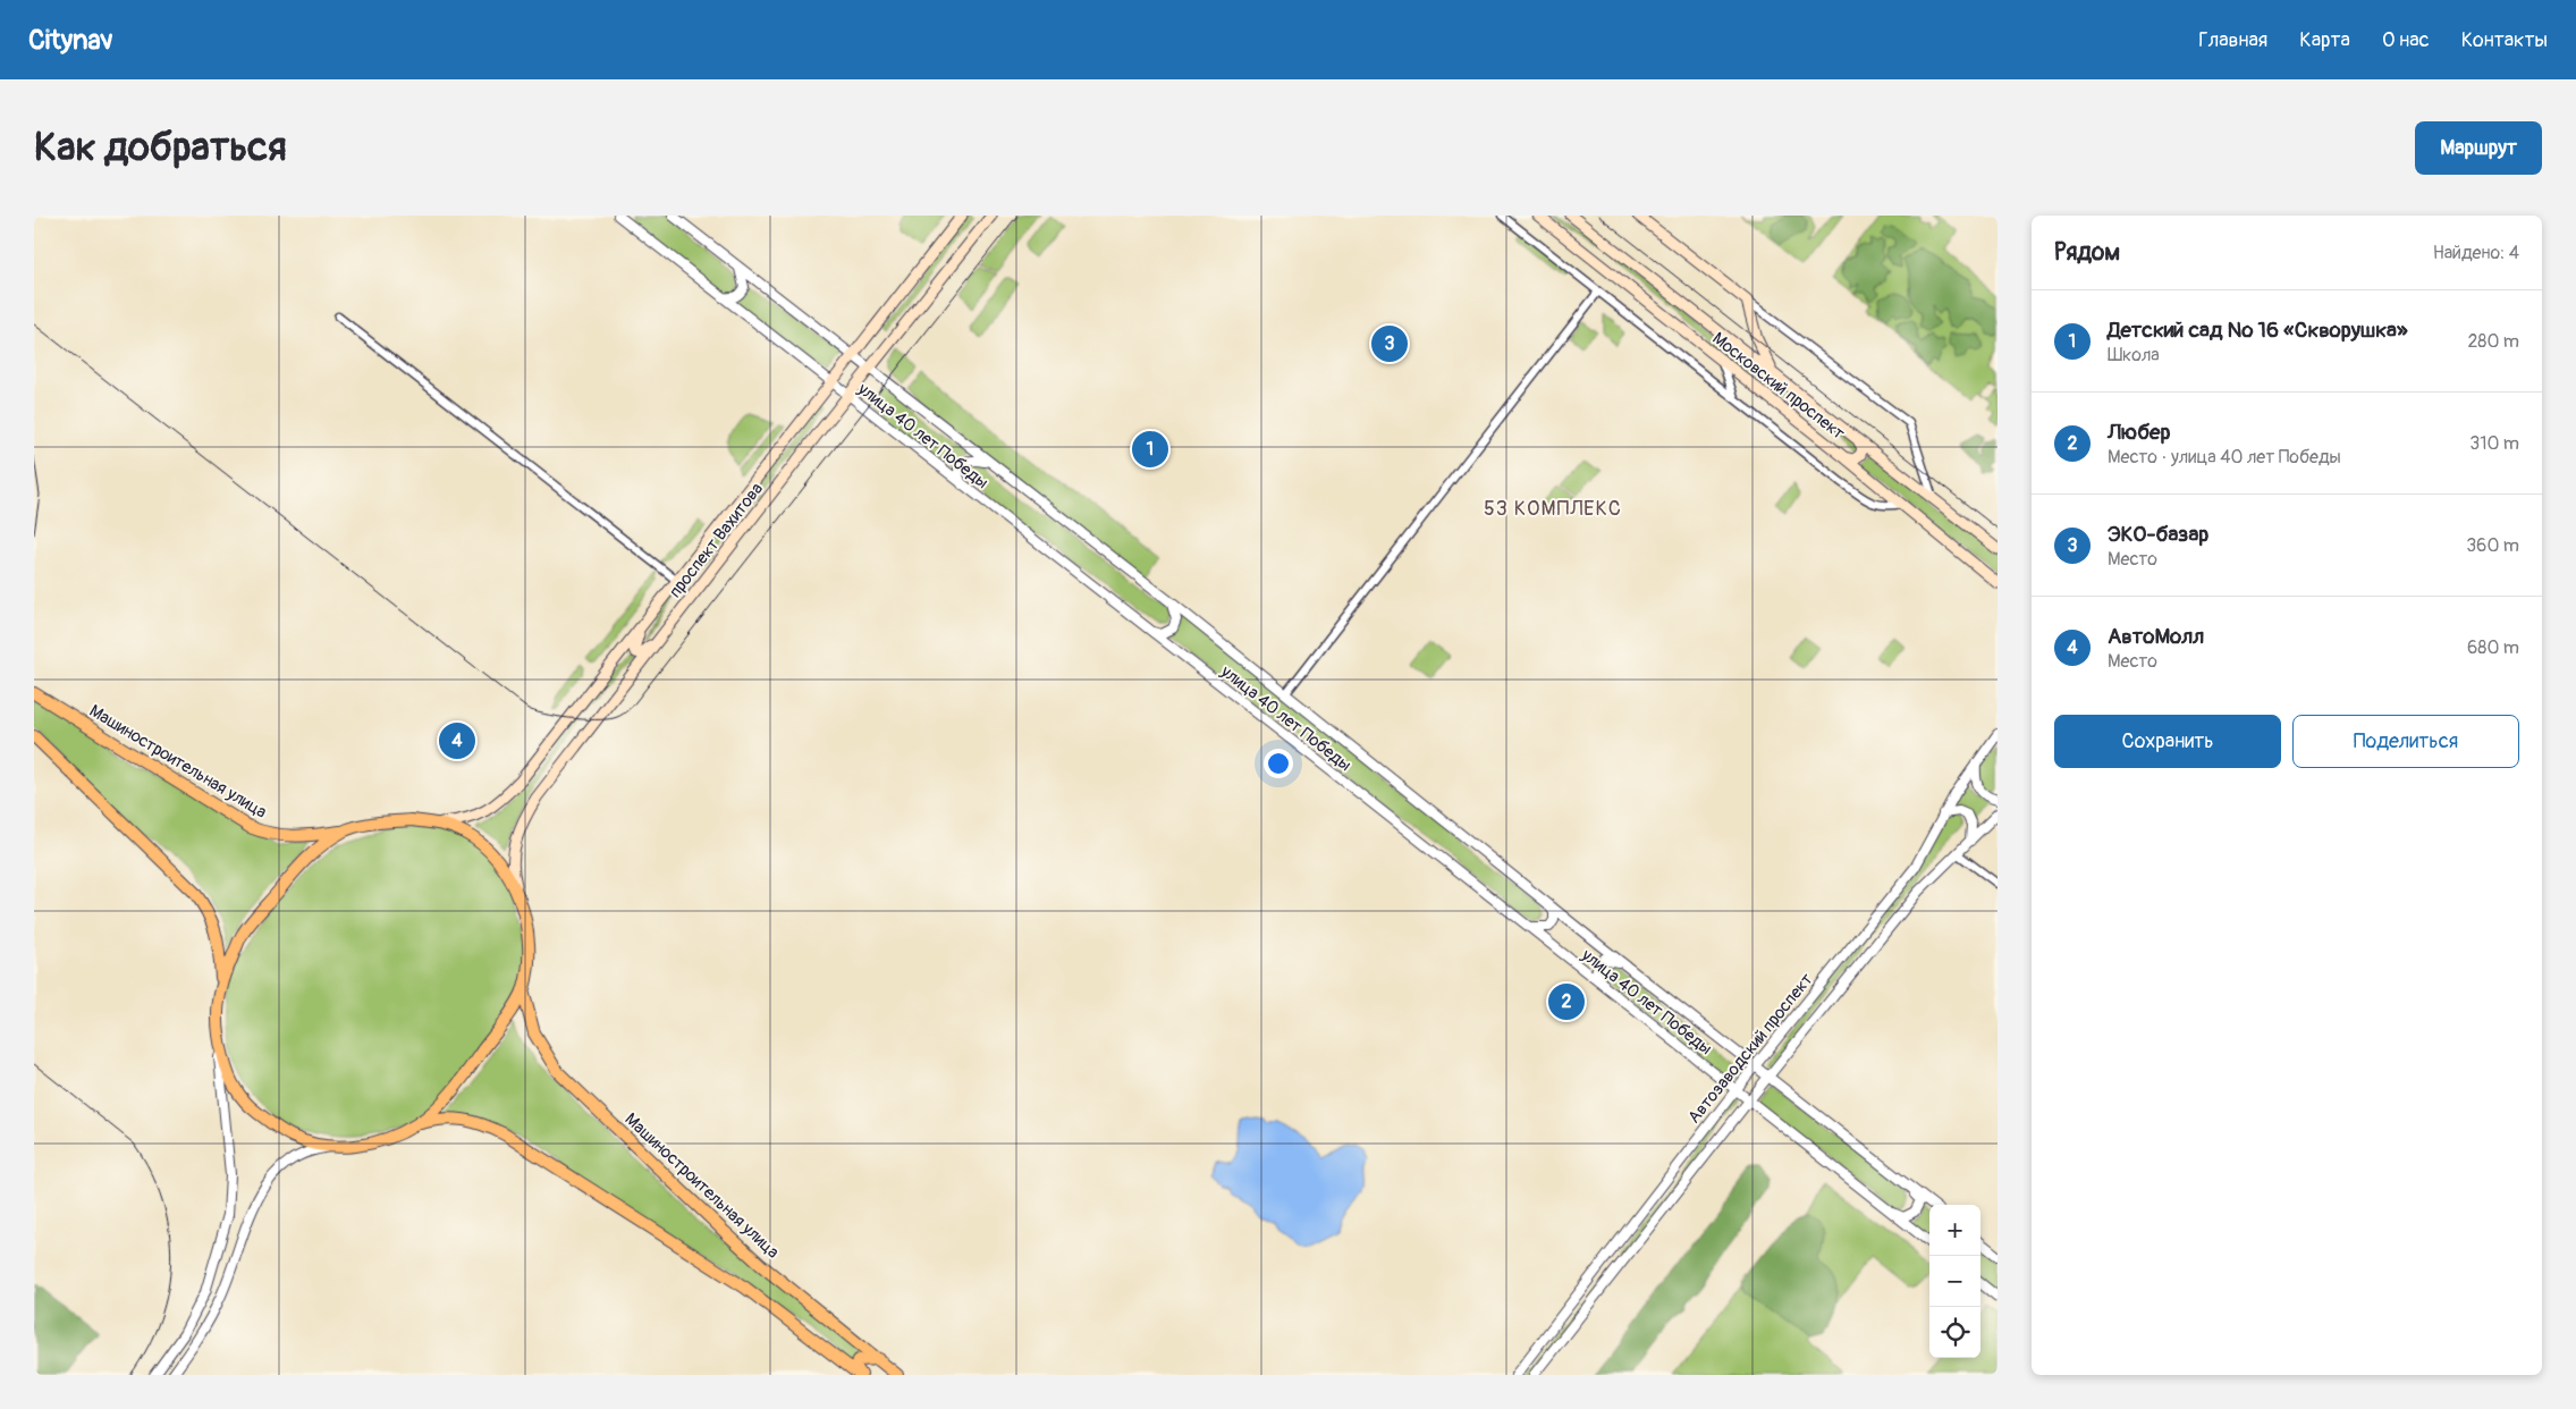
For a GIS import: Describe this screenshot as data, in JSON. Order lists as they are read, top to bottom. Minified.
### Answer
{"streets":{"main road":["Московский проспект","проспект Вахитова","Машиностроительная улица"],"street":["улица 40 лет Победы","Автозаводский проспект"]},"crossings":[["улица 40 лет Победы","проспект Вахитова"],["улица 40 лет Победы","Автозаводский проспект"]],"districts":["53 КОМПЛЕКС"],"page":{"header":"Citynav","nav":["Главная","Карта","О нас","Контакты"],"buttons":["Маршрут",["Сохранить","Поделиться"]],"title":"Как добраться","heading":["Рядом","Найдено: 4"],"list":[{"mark":"1","name":"Детский сад № 16 «Скворушка»","note":"Школа","value":"280 m"},{"mark":"2","name":"Любер","note":"Место · улица 40 лет Победы","value":"310 m"},{"mark":"3","name":"ЭКО-базар","note":"Место","value":"360 m"},{"mark":"4","name":"АвтоМолл","note":"Место","value":"680 m"}],"pins":["3","1","4","2"],"map_buttons":["+","−"]}}
